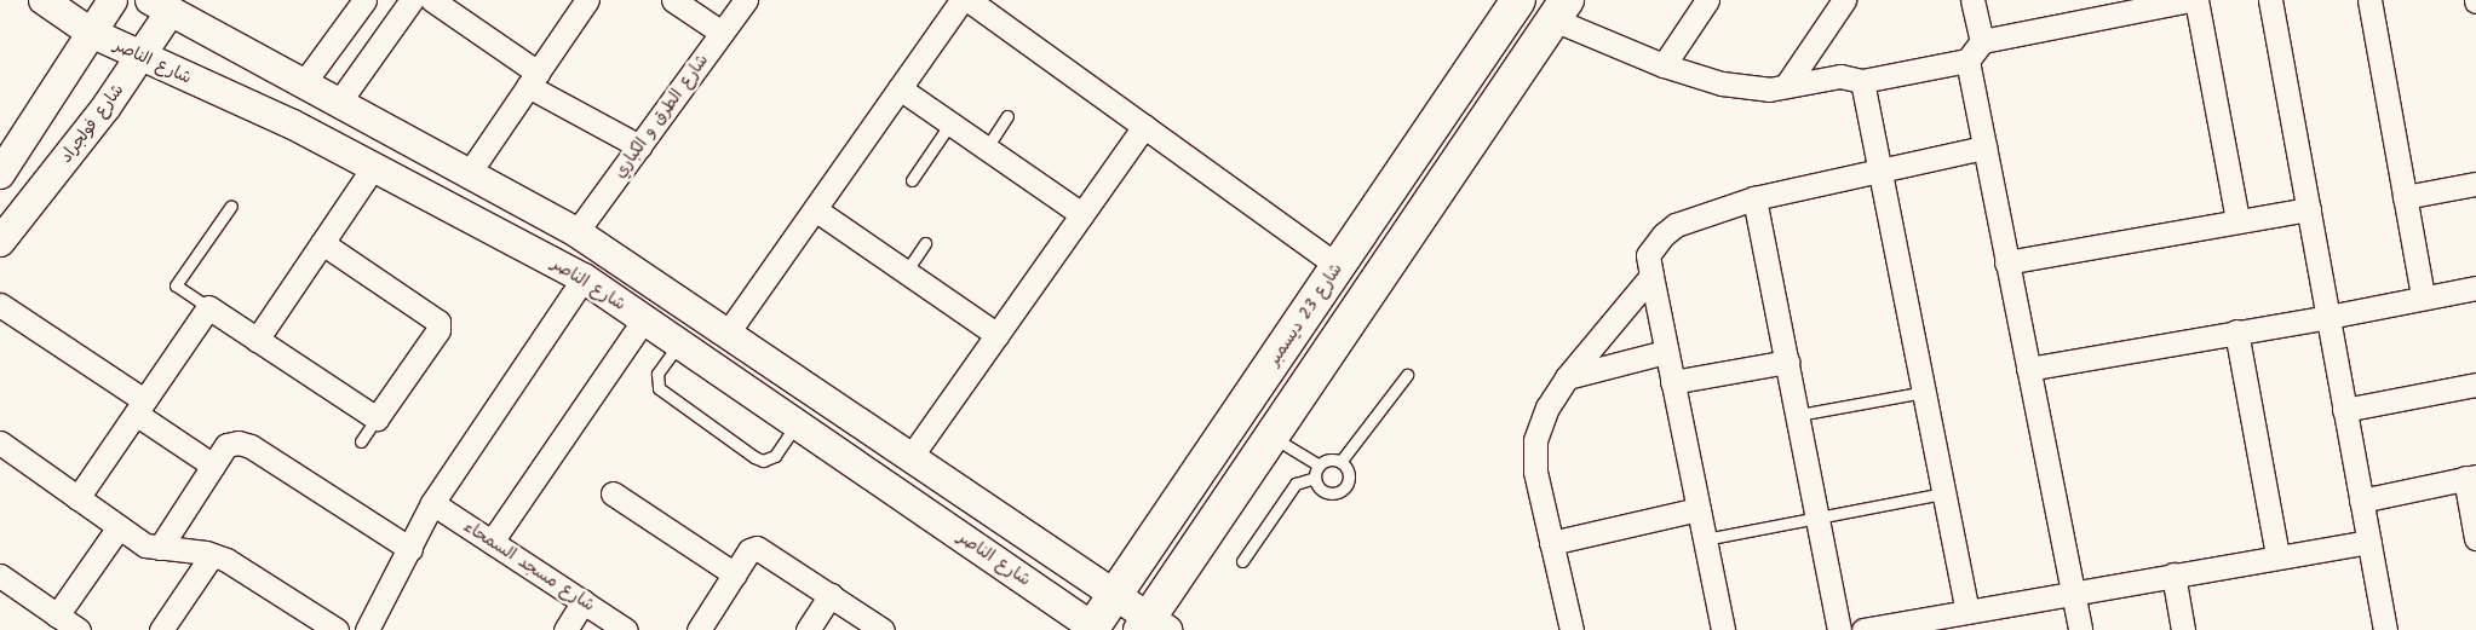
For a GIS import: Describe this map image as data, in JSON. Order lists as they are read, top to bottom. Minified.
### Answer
{"streets":{"main road":["شارع 23 ديسمبر"],"street":["شارع الناصر","شارع الطرق و الكباري","شارع فولجراد","شارع مسجد السمحاء"]},"crossings":[["شارع الناصر","شارع فولجراد"],["شارع الناصر","شارع 23 ديسمبر"]]}
